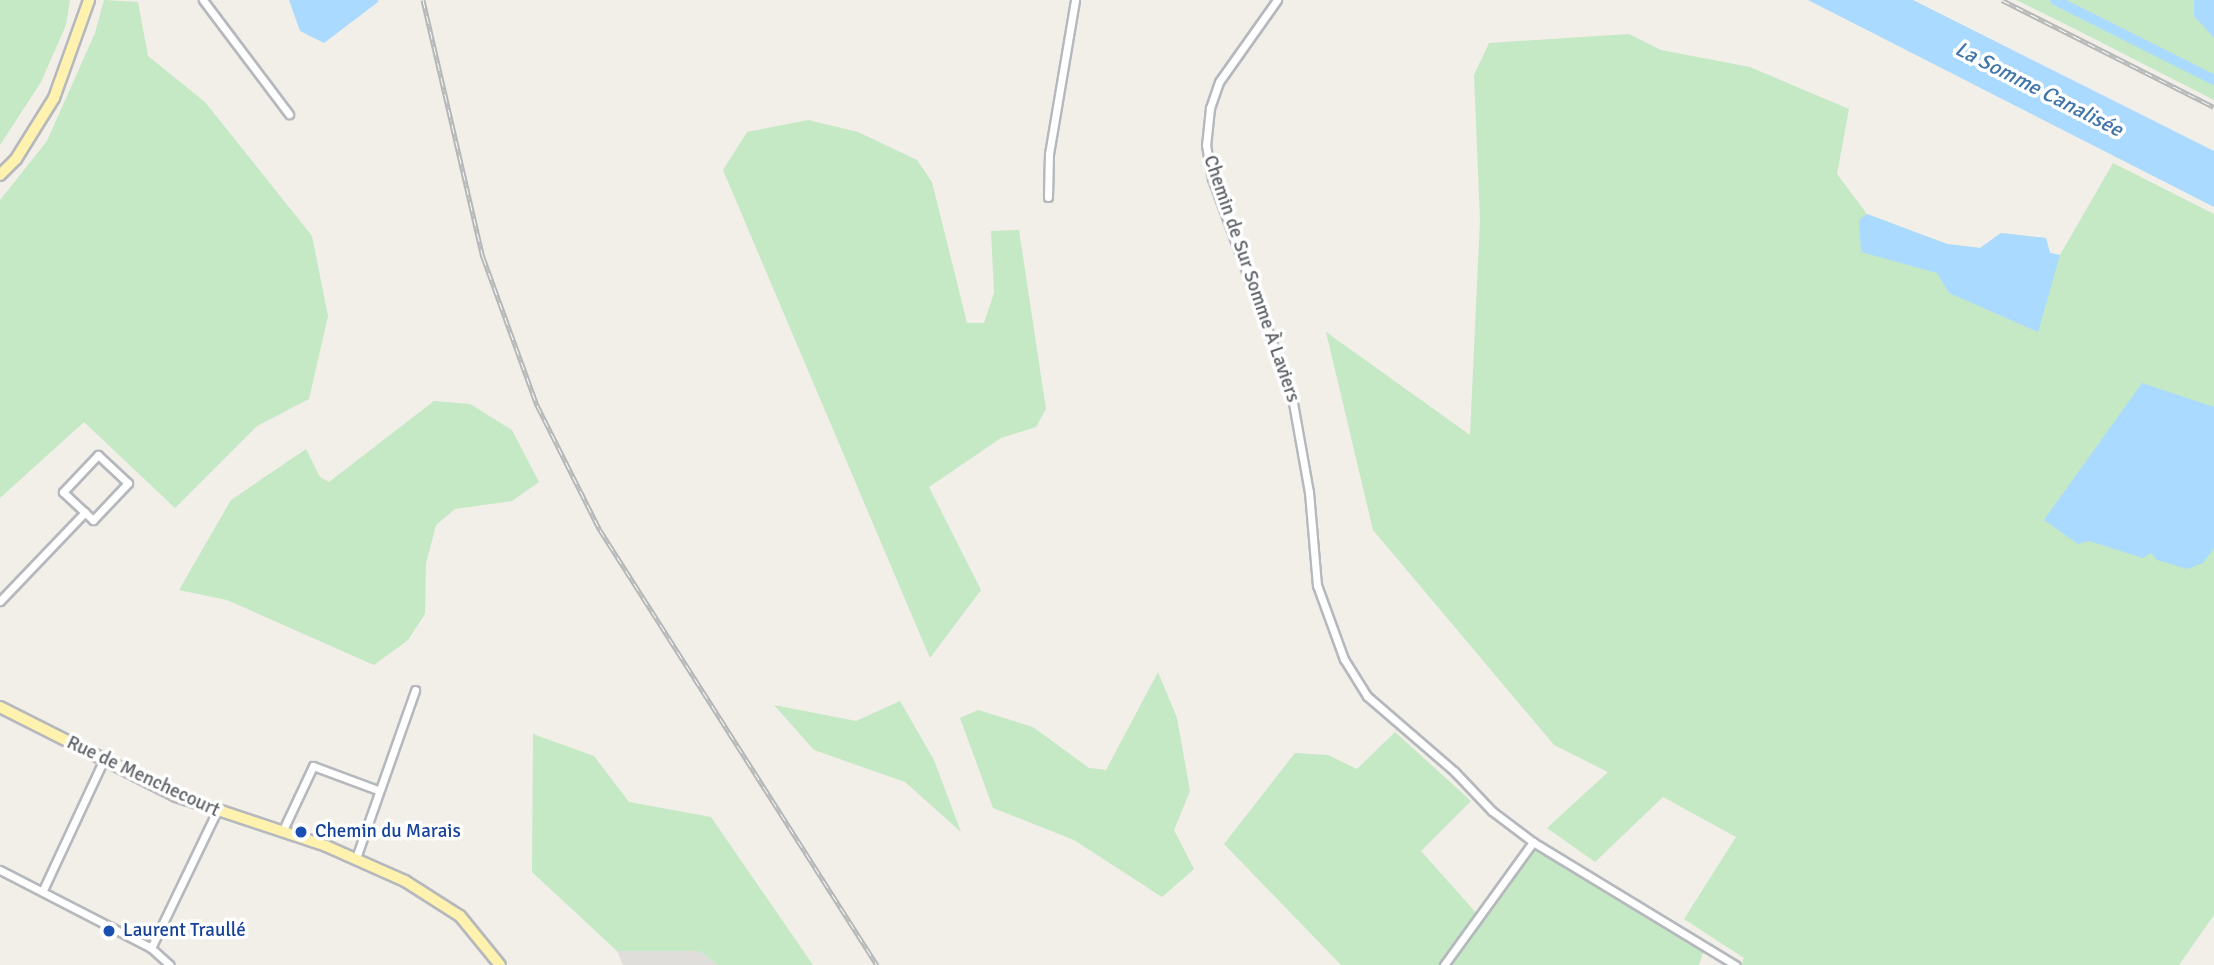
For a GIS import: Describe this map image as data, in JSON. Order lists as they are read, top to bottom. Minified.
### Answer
{"streets":{"main road":["Rue de Menchecourt"],"street":["Chemin de Sur Somme À Laviers"]},"water":["La Somme Canalisée"],"places":["Chemin du Marais","Laurent Traullé"]}
